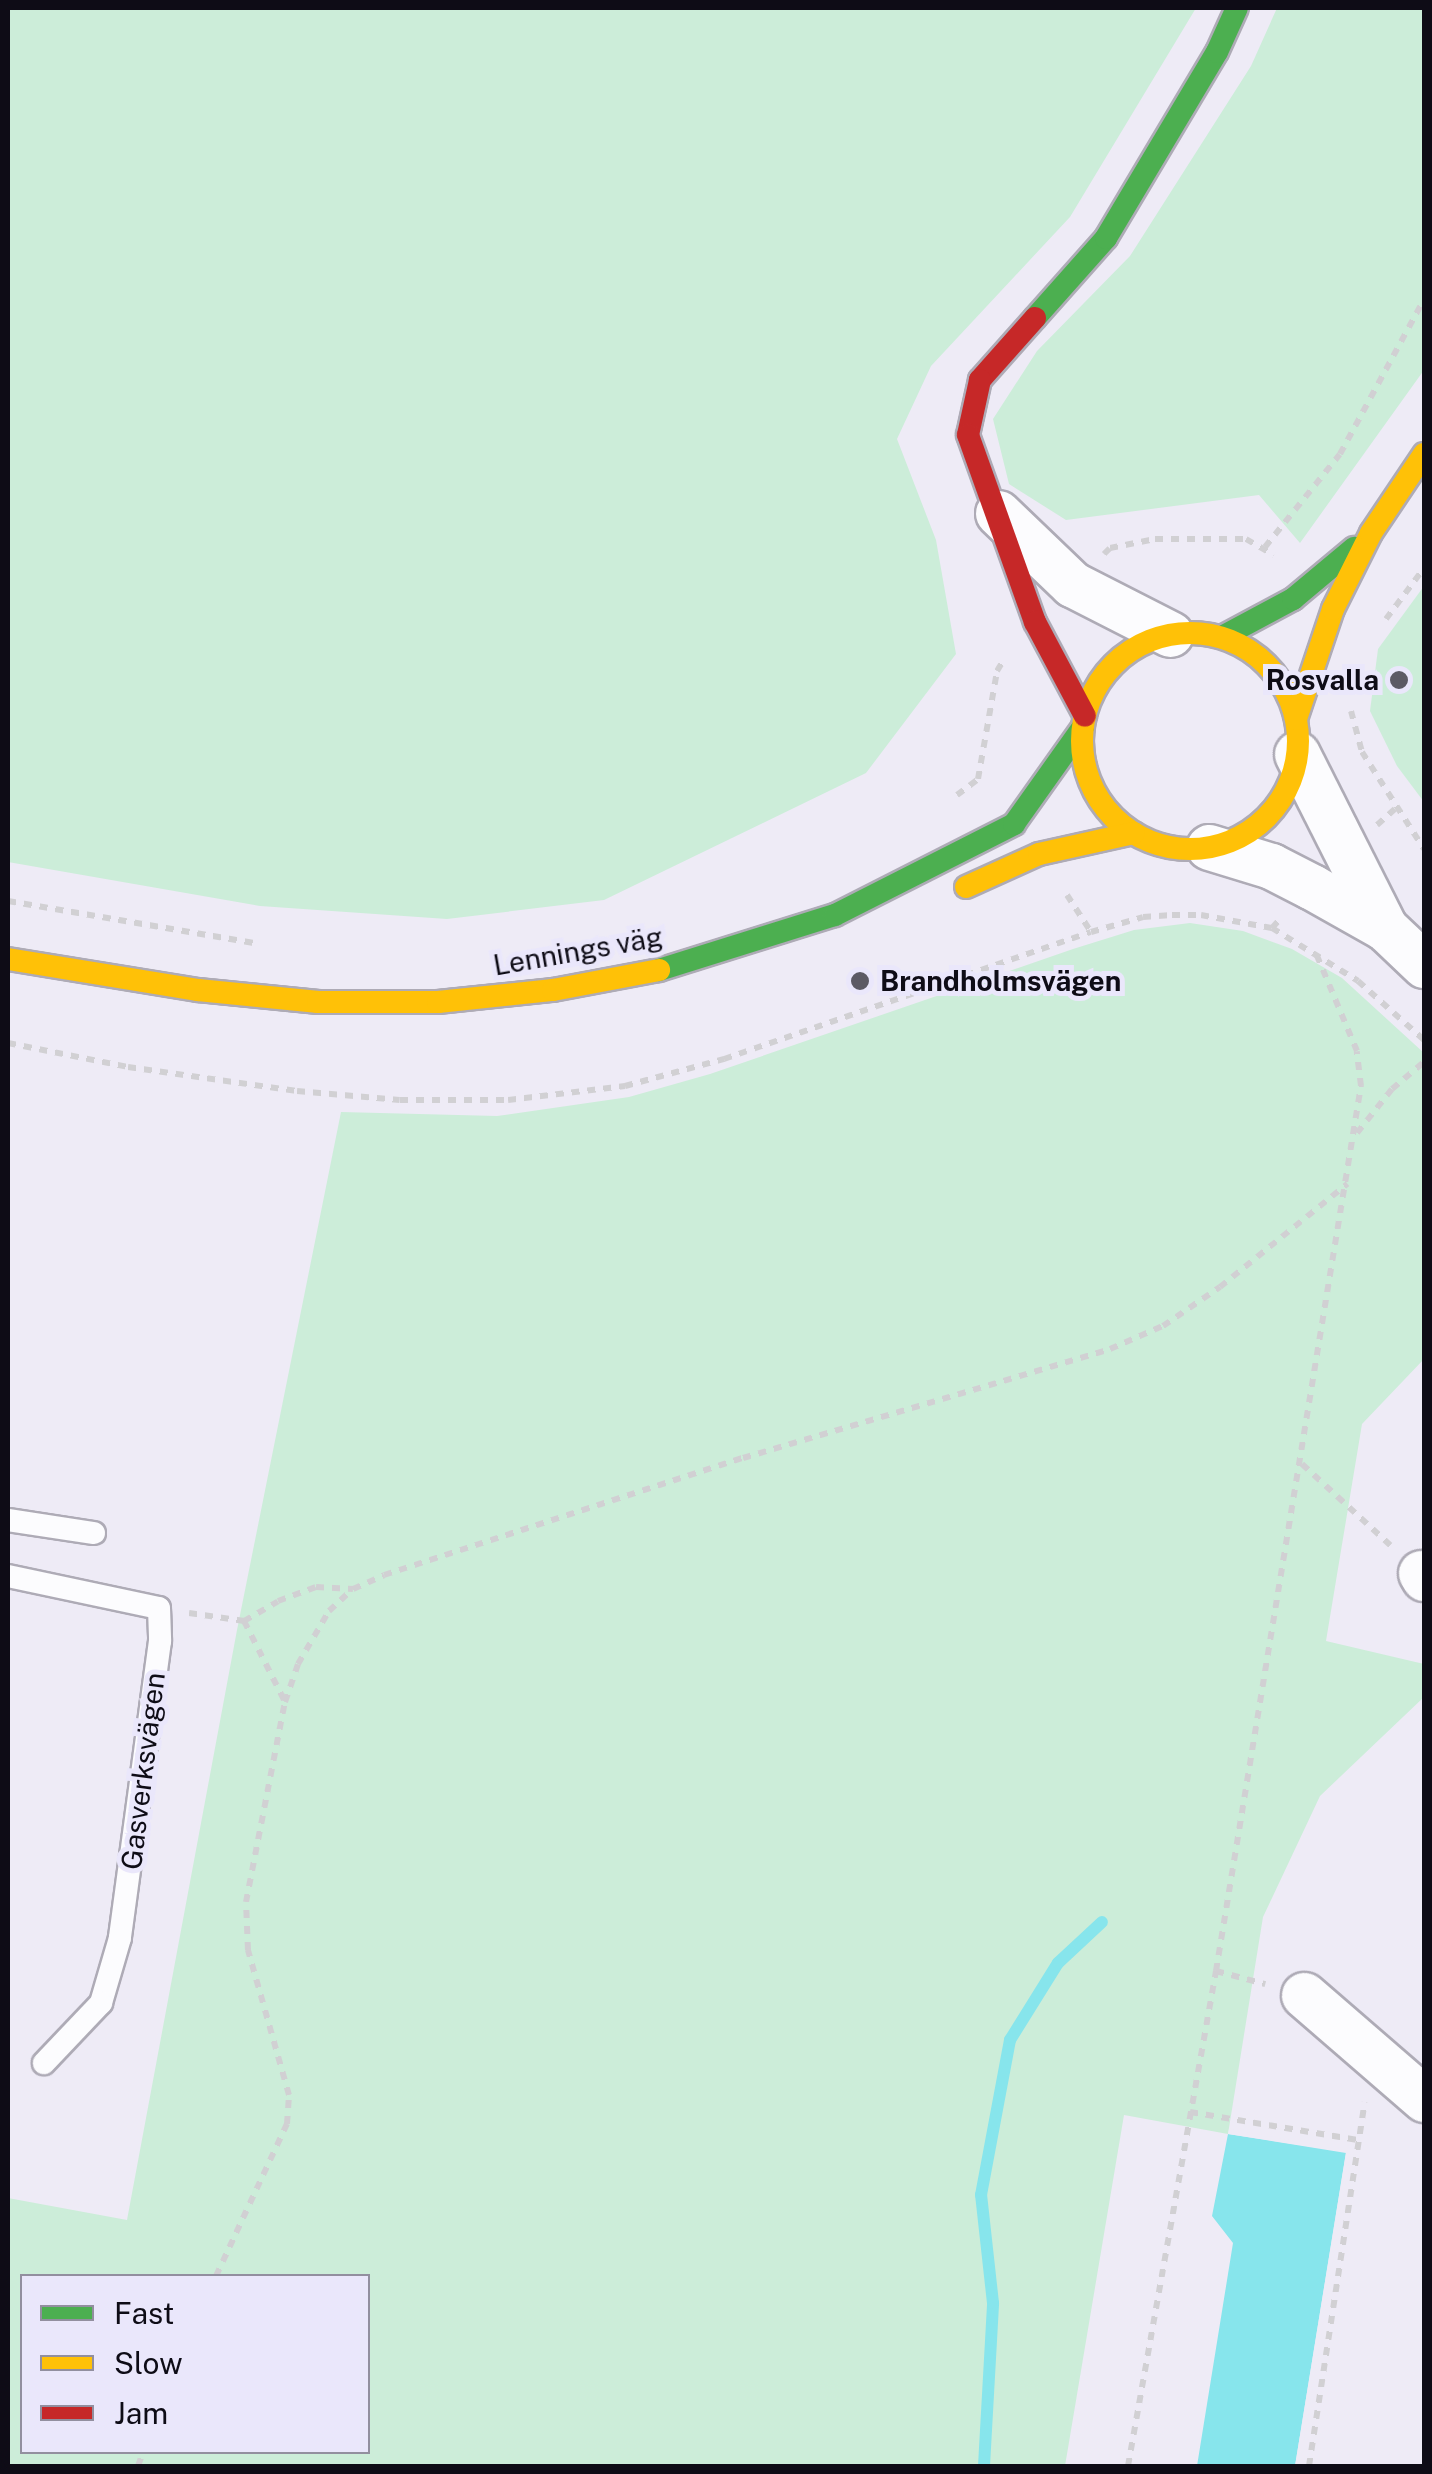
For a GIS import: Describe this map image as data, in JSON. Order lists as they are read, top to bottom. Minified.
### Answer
{"streets":{"main road":["Lennings väg"],"lane":["Gasverksvägen"]},"places":["Rosvalla","Brandholmsvägen"],"legend":["Fast","Slow","Jam"]}
